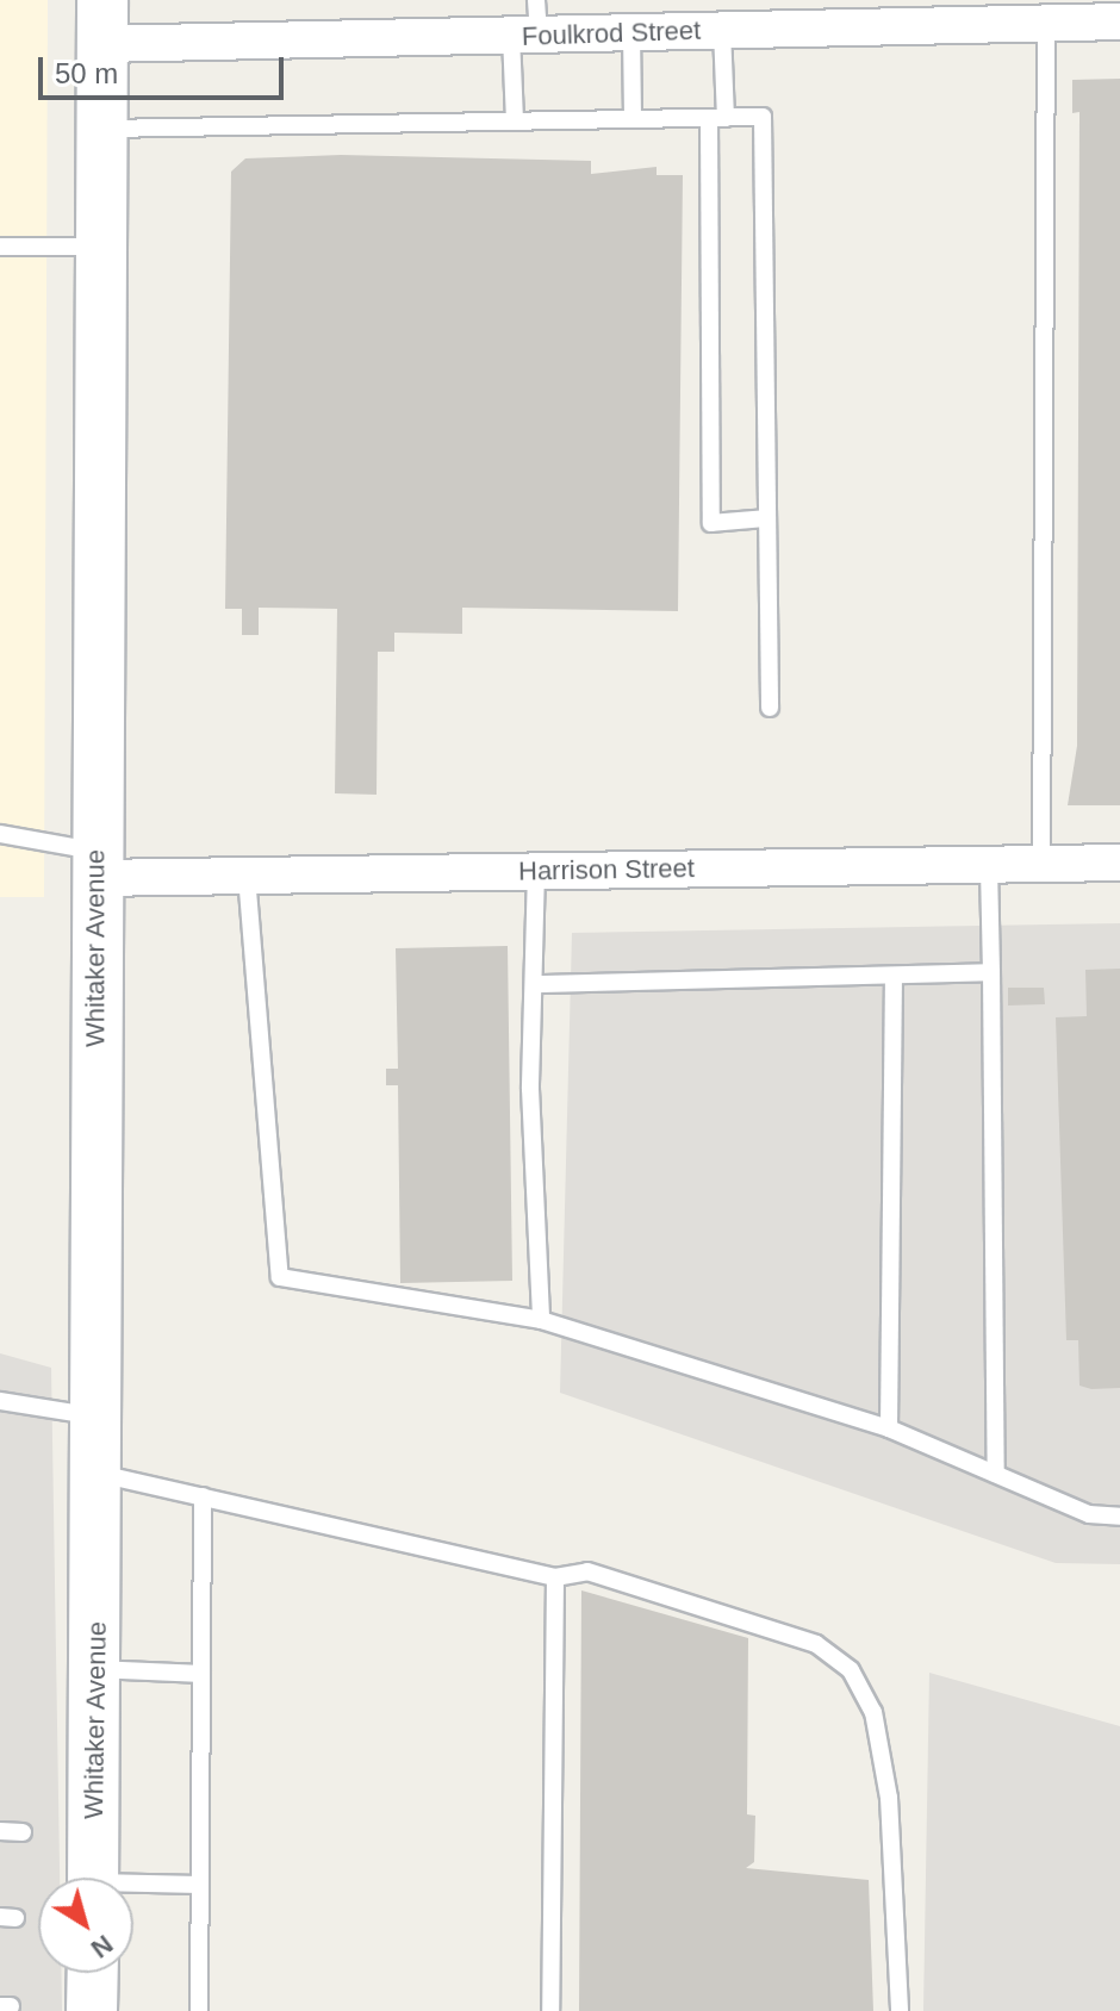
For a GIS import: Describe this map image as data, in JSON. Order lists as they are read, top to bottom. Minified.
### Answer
{"streets":{"street":["Foulkrod Street","Harrison Street","Whitaker Avenue"]},"crossings":[["Foulkrod Street","Whitaker Avenue"],["Harrison Street","Whitaker Avenue"]],"scale_bar":"50 m","north":"bottom right"}
